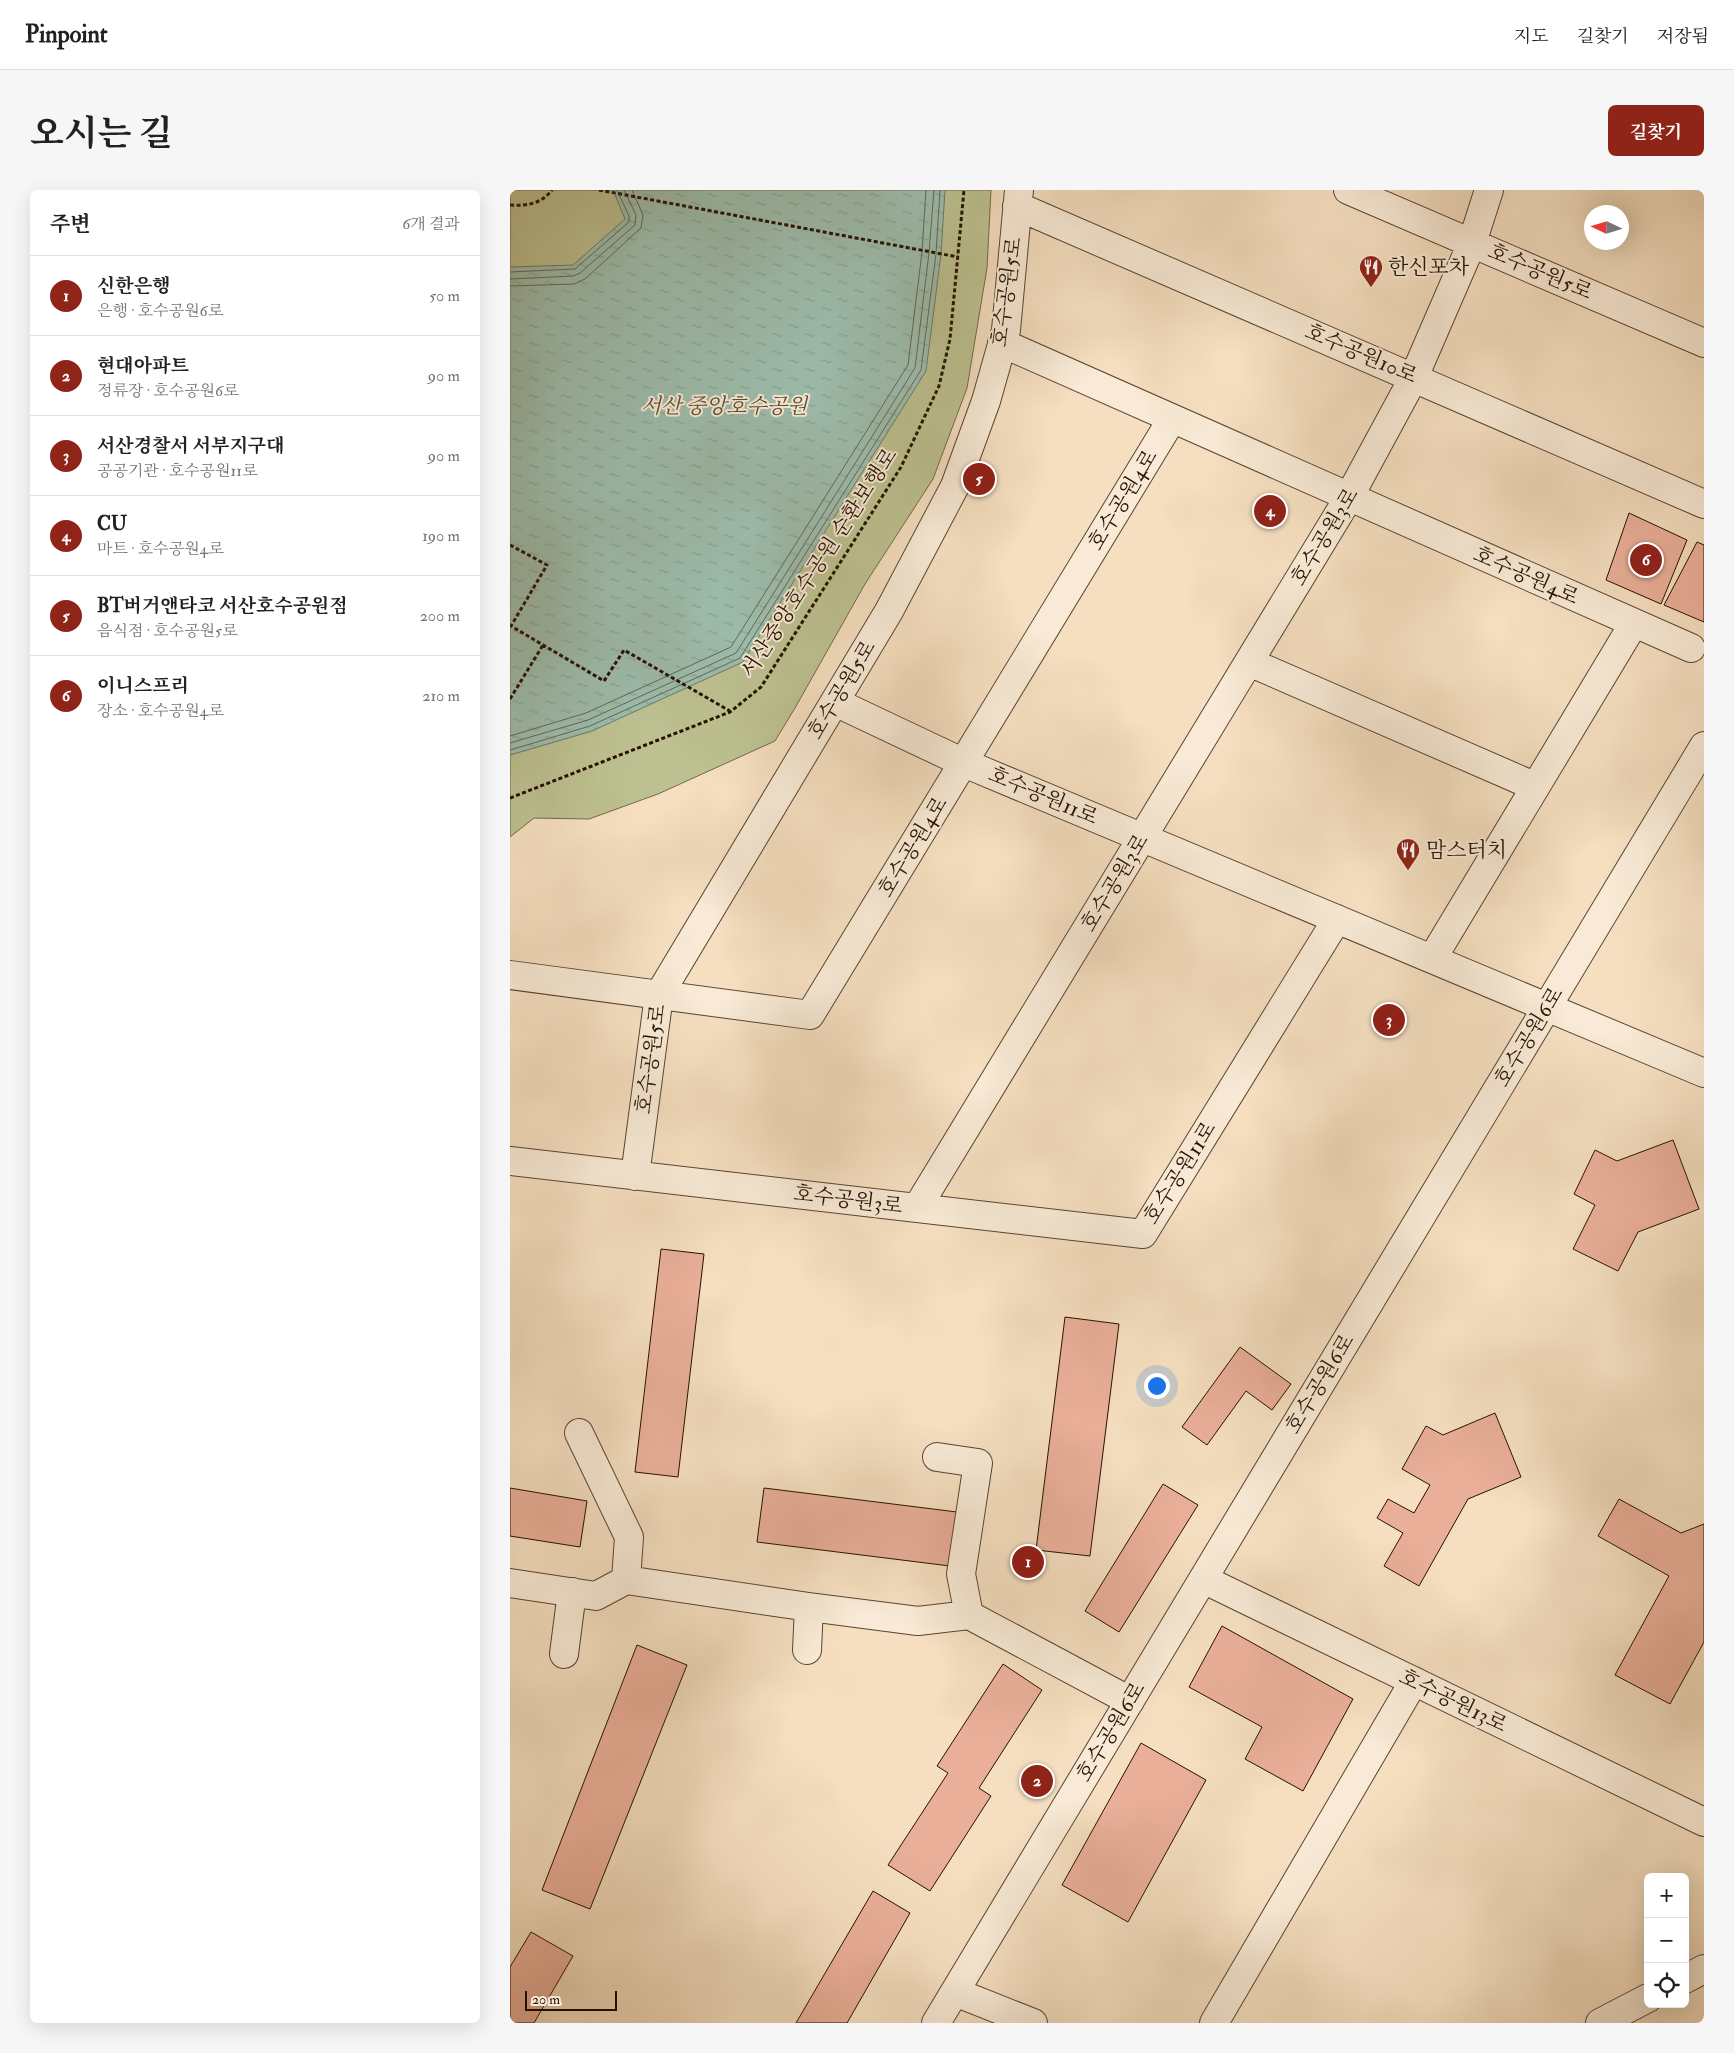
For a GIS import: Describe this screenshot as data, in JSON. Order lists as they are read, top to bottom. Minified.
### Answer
{"streets":{"street":["호수공원5로","호수공원10로","호수공원4로","호수공원3로","호수공원11로","호수공원6로","호수공원13로"],"path":["서산중앙호수공원 순환보행로"]},"crossings":[["호수공원5로","호수공원10로"],["호수공원5로","호수공원4로"],["호수공원5로","호수공원3로"],["호수공원5로","호수공원11로"],["호수공원10로","호수공원3로"],["호수공원4로","호수공원3로"],["호수공원4로","호수공원11로"],["호수공원3로","호수공원11로"],["호수공원11로","호수공원6로"],["호수공원6로","호수공원13로"]],"parks":["서산 중앙호수공원"],"places":{"restaurant":["한신포차","맘스터치"]},"scale_bar":"20 m","north":"left","page":{"header":"Pinpoint","nav":["지도","길찾기","저장됨"],"title":"오시는 길","buttons":"길찾기","heading":["주변","6개 결과"],"list":[{"mark":"1","name":"신한은행","note":"은행 · 호수공원6로","value":"50 m"},{"mark":"2","name":"현대아파트","note":"정류장 · 호수공원6로","value":"90 m"},{"mark":"3","name":"서산경찰서 서부지구대","note":"공공기관 · 호수공원11로","value":"90 m"},{"mark":"4","name":"CU","note":"마트 · 호수공원4로","value":"190 m"},{"mark":"5","name":"BT버거앤타코 서산호수공원점","note":"음식점 · 호수공원5로","value":"200 m"},{"mark":"6","name":"이니스프리","note":"장소 · 호수공원4로","value":"210 m"}],"pins":["5","4","6","3","1","2"],"map_buttons":["+","−"],"scale":"20 m"}}
